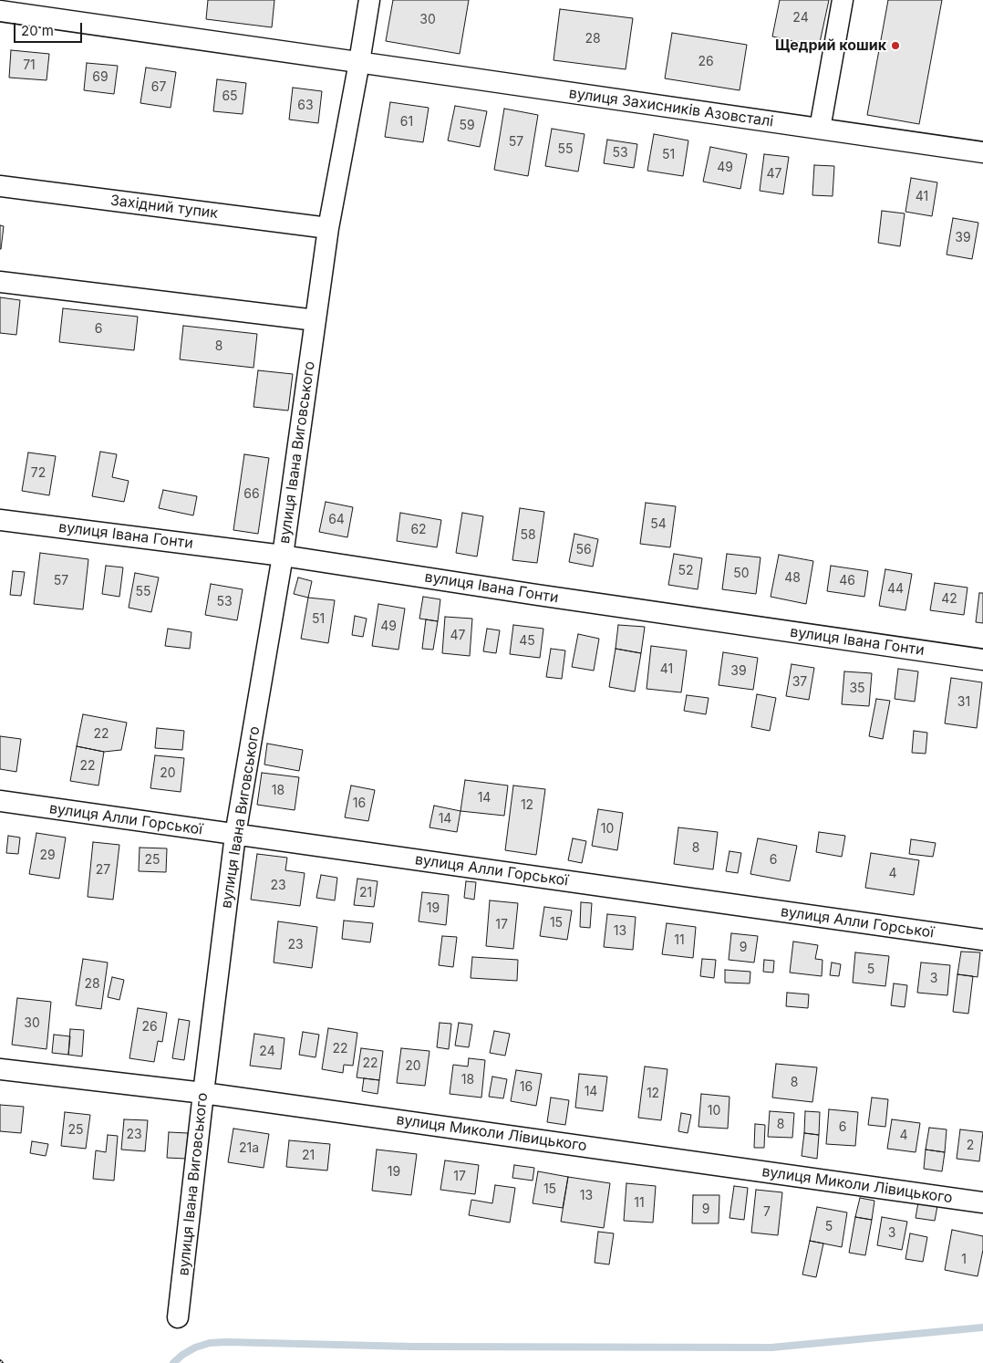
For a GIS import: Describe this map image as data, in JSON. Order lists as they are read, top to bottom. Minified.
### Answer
{"streets":{"street":["вулиця Захисників Азовсталі","Західний тупик","вулиця Івана Виговського","вулиця Івана Гонти","вулиця Алли Горської","вулиця Миколи Лівицького"]},"crossings":[["вулиця Захисників Азовсталі","вулиця Івана Виговського"],["Західний тупик","вулиця Івана Виговського"],["вулиця Івана Виговського","вулиця Івана Гонти"],["вулиця Івана Виговського","вулиця Алли Горської"],["вулиця Івана Виговського","вулиця Миколи Лівицького"]],"places":["Щедрий кошик"],"house_numbers":["24","30","28","26","71","69","67","65","63","61","59","57","55","53","51","49","47","41","39","6","8","72","66","64","54","62","58","56","52","50","48","57","46","44","55","42","53","51","49","47","45","41","39","37","35","31","22","22","20","18","14","16","12","14","10","8","29","25","6","27","4","23","21","19","15","17","13","11","23","9","5","3","28","30","26","22","24","22","20","18","8","16","14","12","10","8","6","25","23","4","2","21а","21","19","17","15","13","11","9","7","5","3","1"],"scale_bar":"20 m"}
